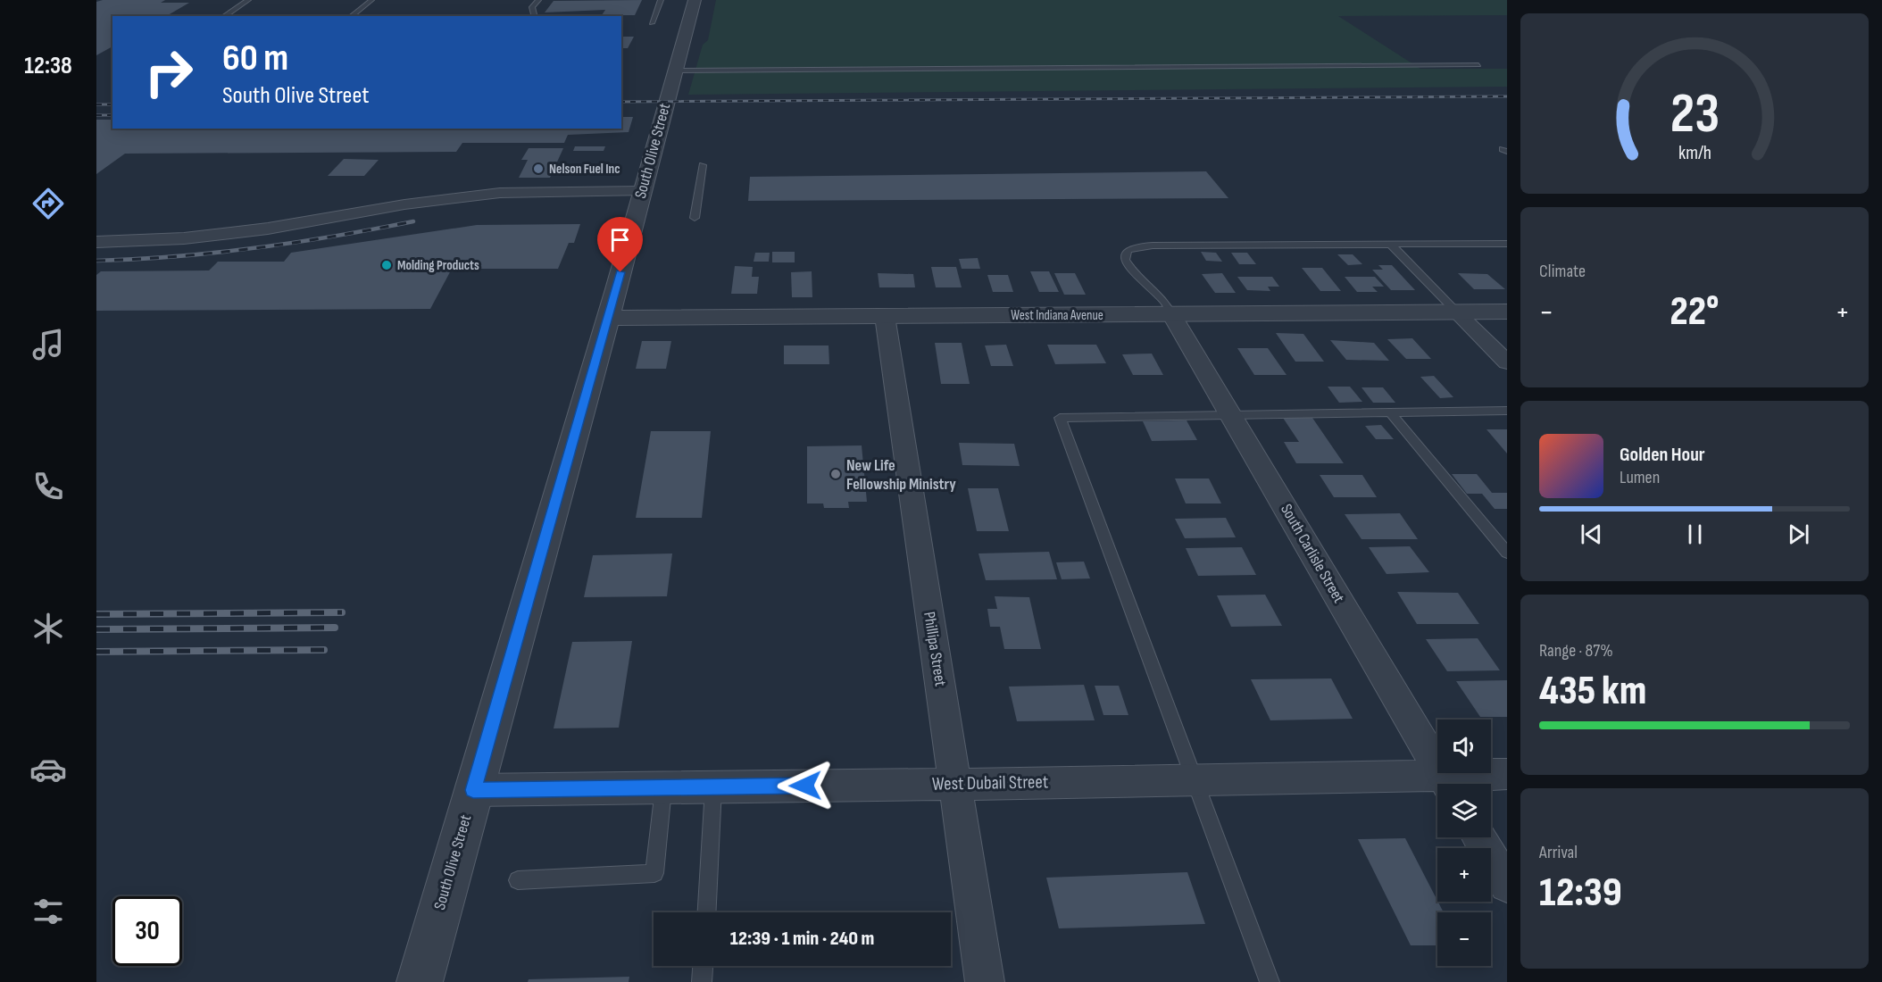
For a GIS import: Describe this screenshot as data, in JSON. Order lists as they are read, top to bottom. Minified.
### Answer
{"streets":{"street":["South Olive Street","West Indiana Avenue","South Carlisle Street","Phillipa Street","West Dubail Street"]},"crossings":[["South Olive Street","West Indiana Avenue"],["South Olive Street","West Dubail Street"],["West Indiana Avenue","South Carlisle Street"],["West Indiana Avenue","Phillipa Street"],["South Carlisle Street","West Dubail Street"],["Phillipa Street","West Dubail Street"]],"places":["Nelson Fuel Inc","Molding Products","New Life Fellowship Ministry"],"page":{"tabs":"12:38","turn":["60 m","South Olive Street"],"tile":["Climate",["Range · 87%","435 km"],["Arrival","12:39"]],"heat":["−","22°","+"],"song":["Golden Hour","Lumen"],"map_buttons":["+","−"],"limit":"30","trip":"12:39 · 1 min · 240 m","gauge":["23","km/h"]}}
